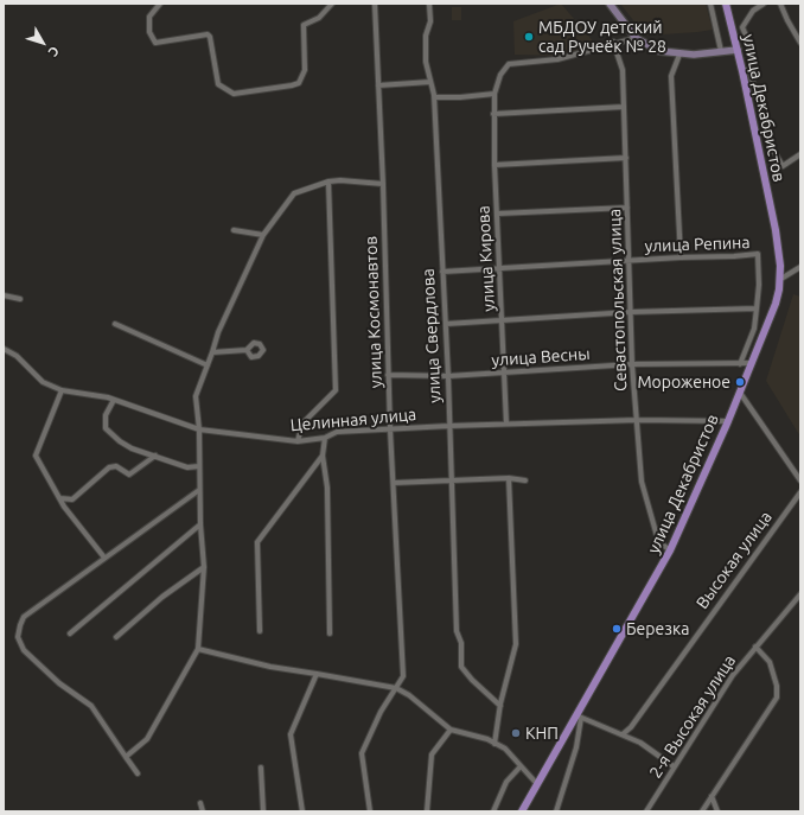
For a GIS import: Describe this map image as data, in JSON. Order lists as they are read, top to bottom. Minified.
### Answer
{"streets":{"main road":["улица Декабристов"],"street":["улица Репина","улица Кирова","Севастопольская улица","улица Космонавтов","улица Свердлова","улица Весны","Целинная улица","Высокая улица","2-я Высокая улица"]},"crossings":[["улица Декабристов","Севастопольская улица"],["улица Декабристов","улица Весны"],["улица Декабристов","Целинная улица"],["улица Репина","улица Кирова"],["улица Репина","Севастопольская улица"],["улица Репина","улица Свердлова"],["улица Кирова","Севастопольская улица"],["улица Кирова","улица Весны"],["улица Кирова","Целинная улица"],["Севастопольская улица","улица Весны"],["Севастопольская улица","Целинная улица"],["улица Космонавтов","улица Весны"],["улица Космонавтов","Целинная улица"],["улица Свердлова","улица Весны"],["улица Свердлова","Целинная улица"]],"places":["МБДОУ детский сад Ручеёк № 28","Мороженое","Березка","КНП"],"north":"bottom right"}
